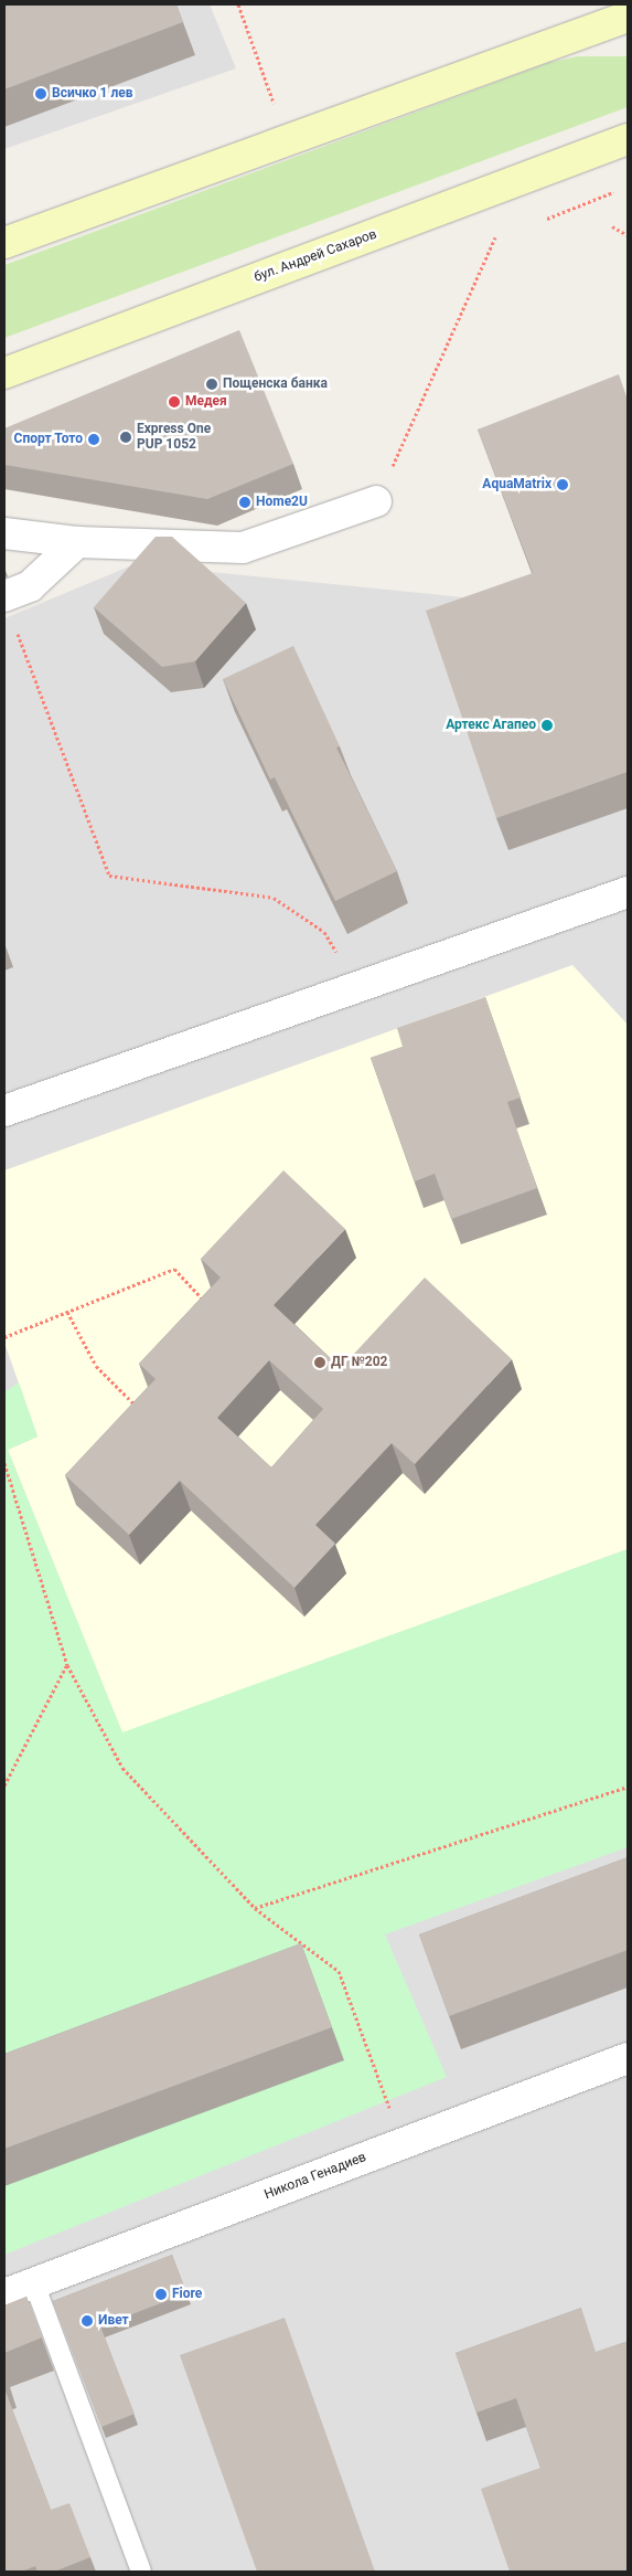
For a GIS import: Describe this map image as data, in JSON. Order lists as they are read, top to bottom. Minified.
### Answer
{"streets":{"main road":["бул. Андрей Сахаров"],"street":["Никола Генадиев"]},"places":["Всичко 1 лев","Пощенска банка","Медея","Express One PUP 1052","Спорт Тото","AquaMatrix","Home2U","Артекс Агапео","ДГ №202","Fiore","Ивет"]}
